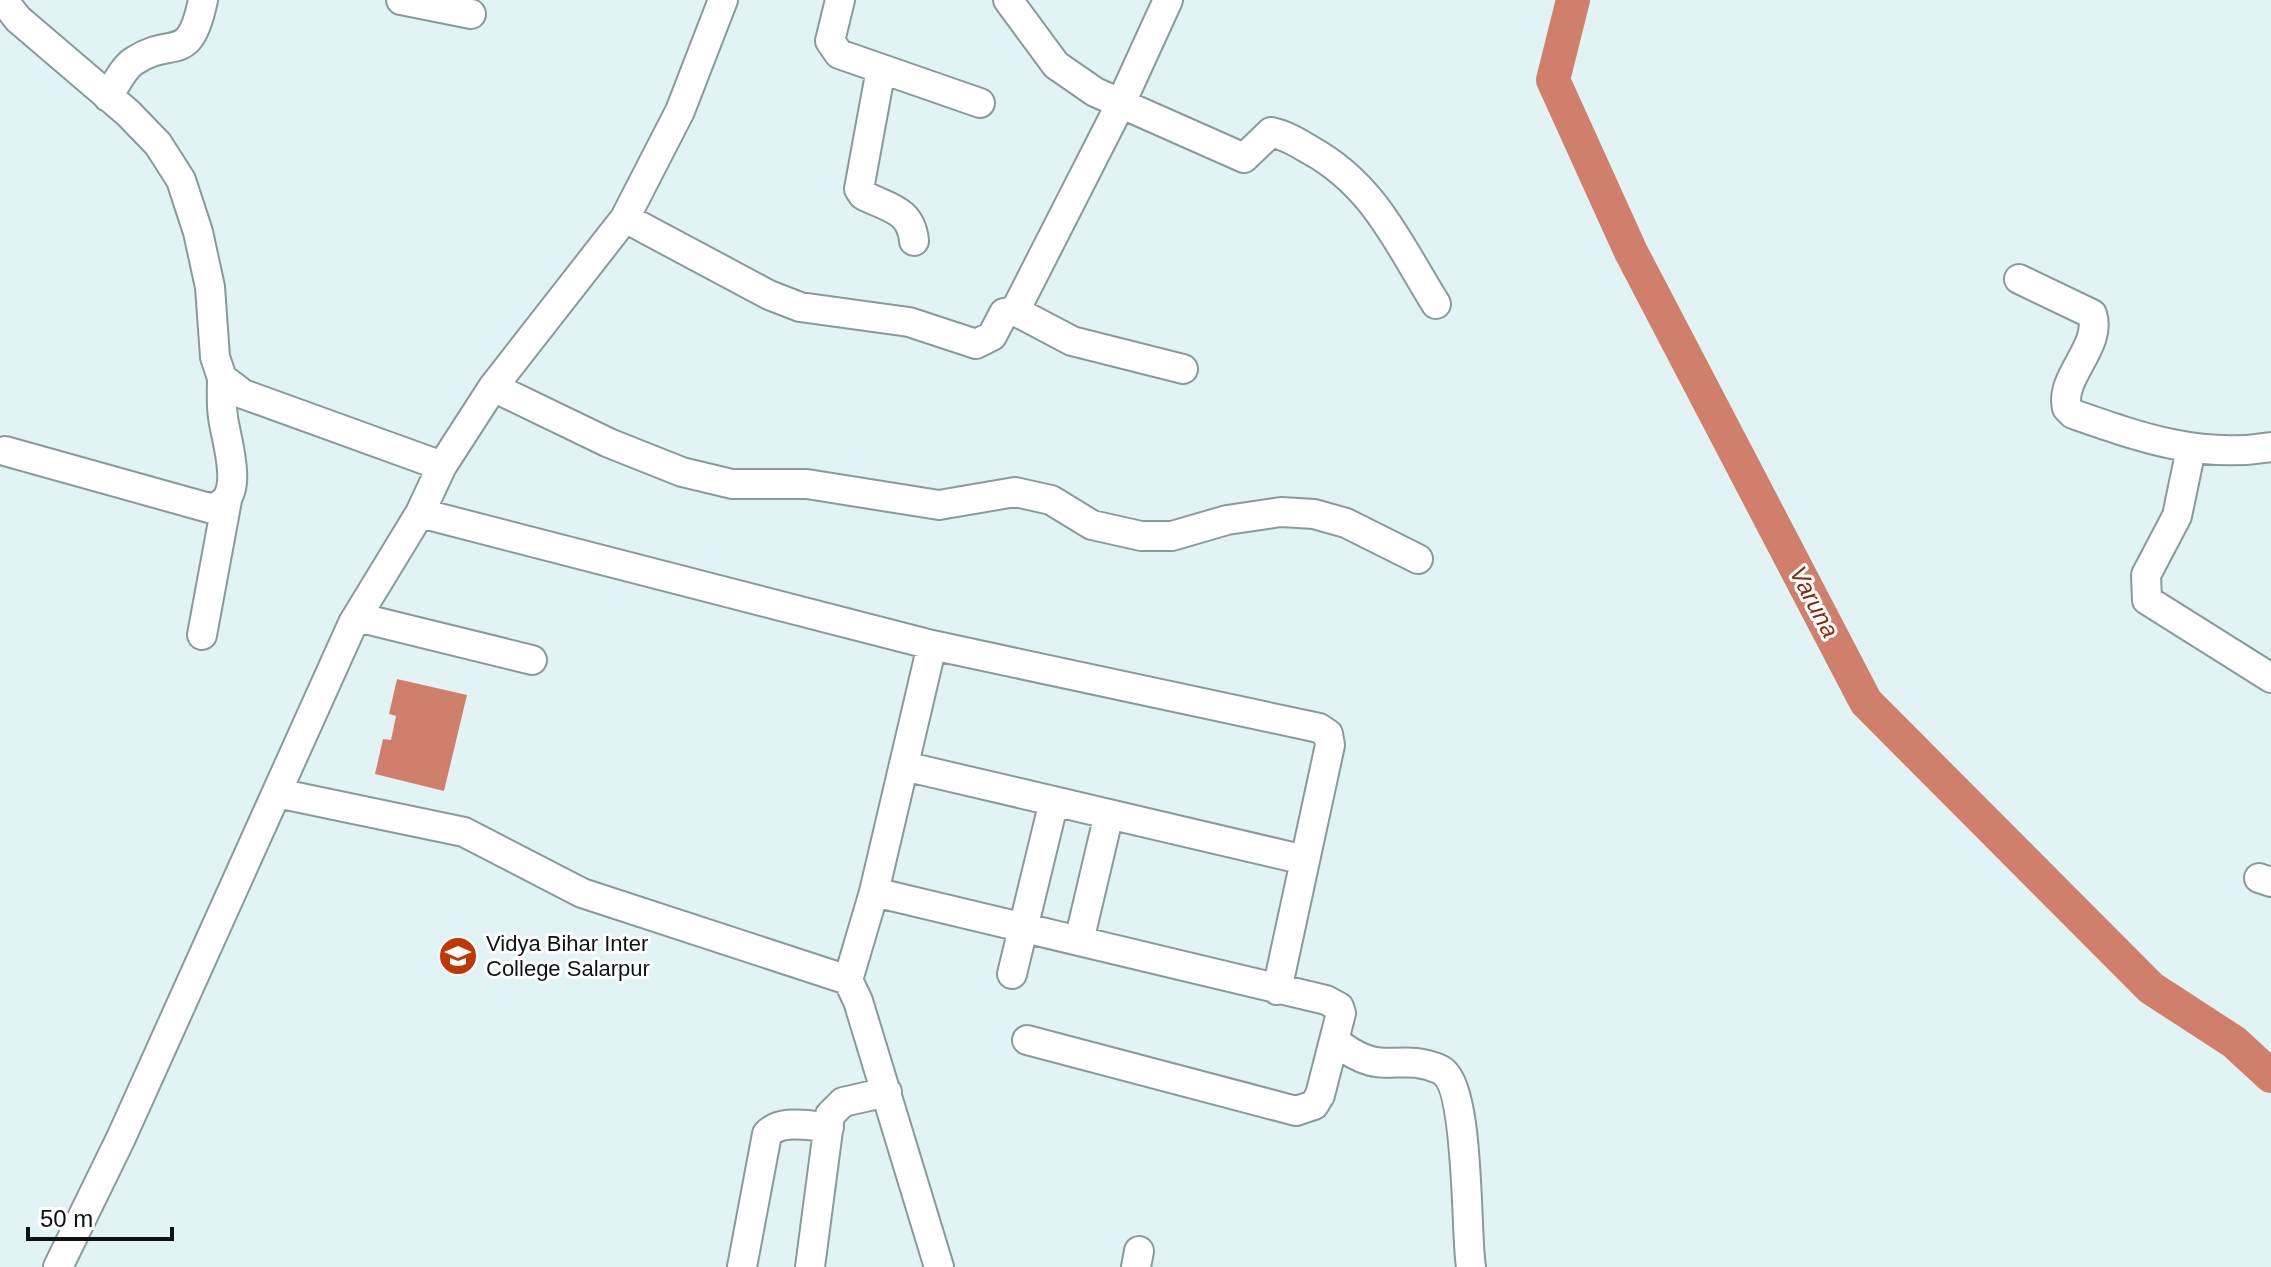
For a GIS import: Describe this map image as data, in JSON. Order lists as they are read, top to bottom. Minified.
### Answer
{"water":["Varuna"],"places":{"school or university":["Vidya Bihar Inter College Salarpur"]},"scale_bar":"50 m"}
